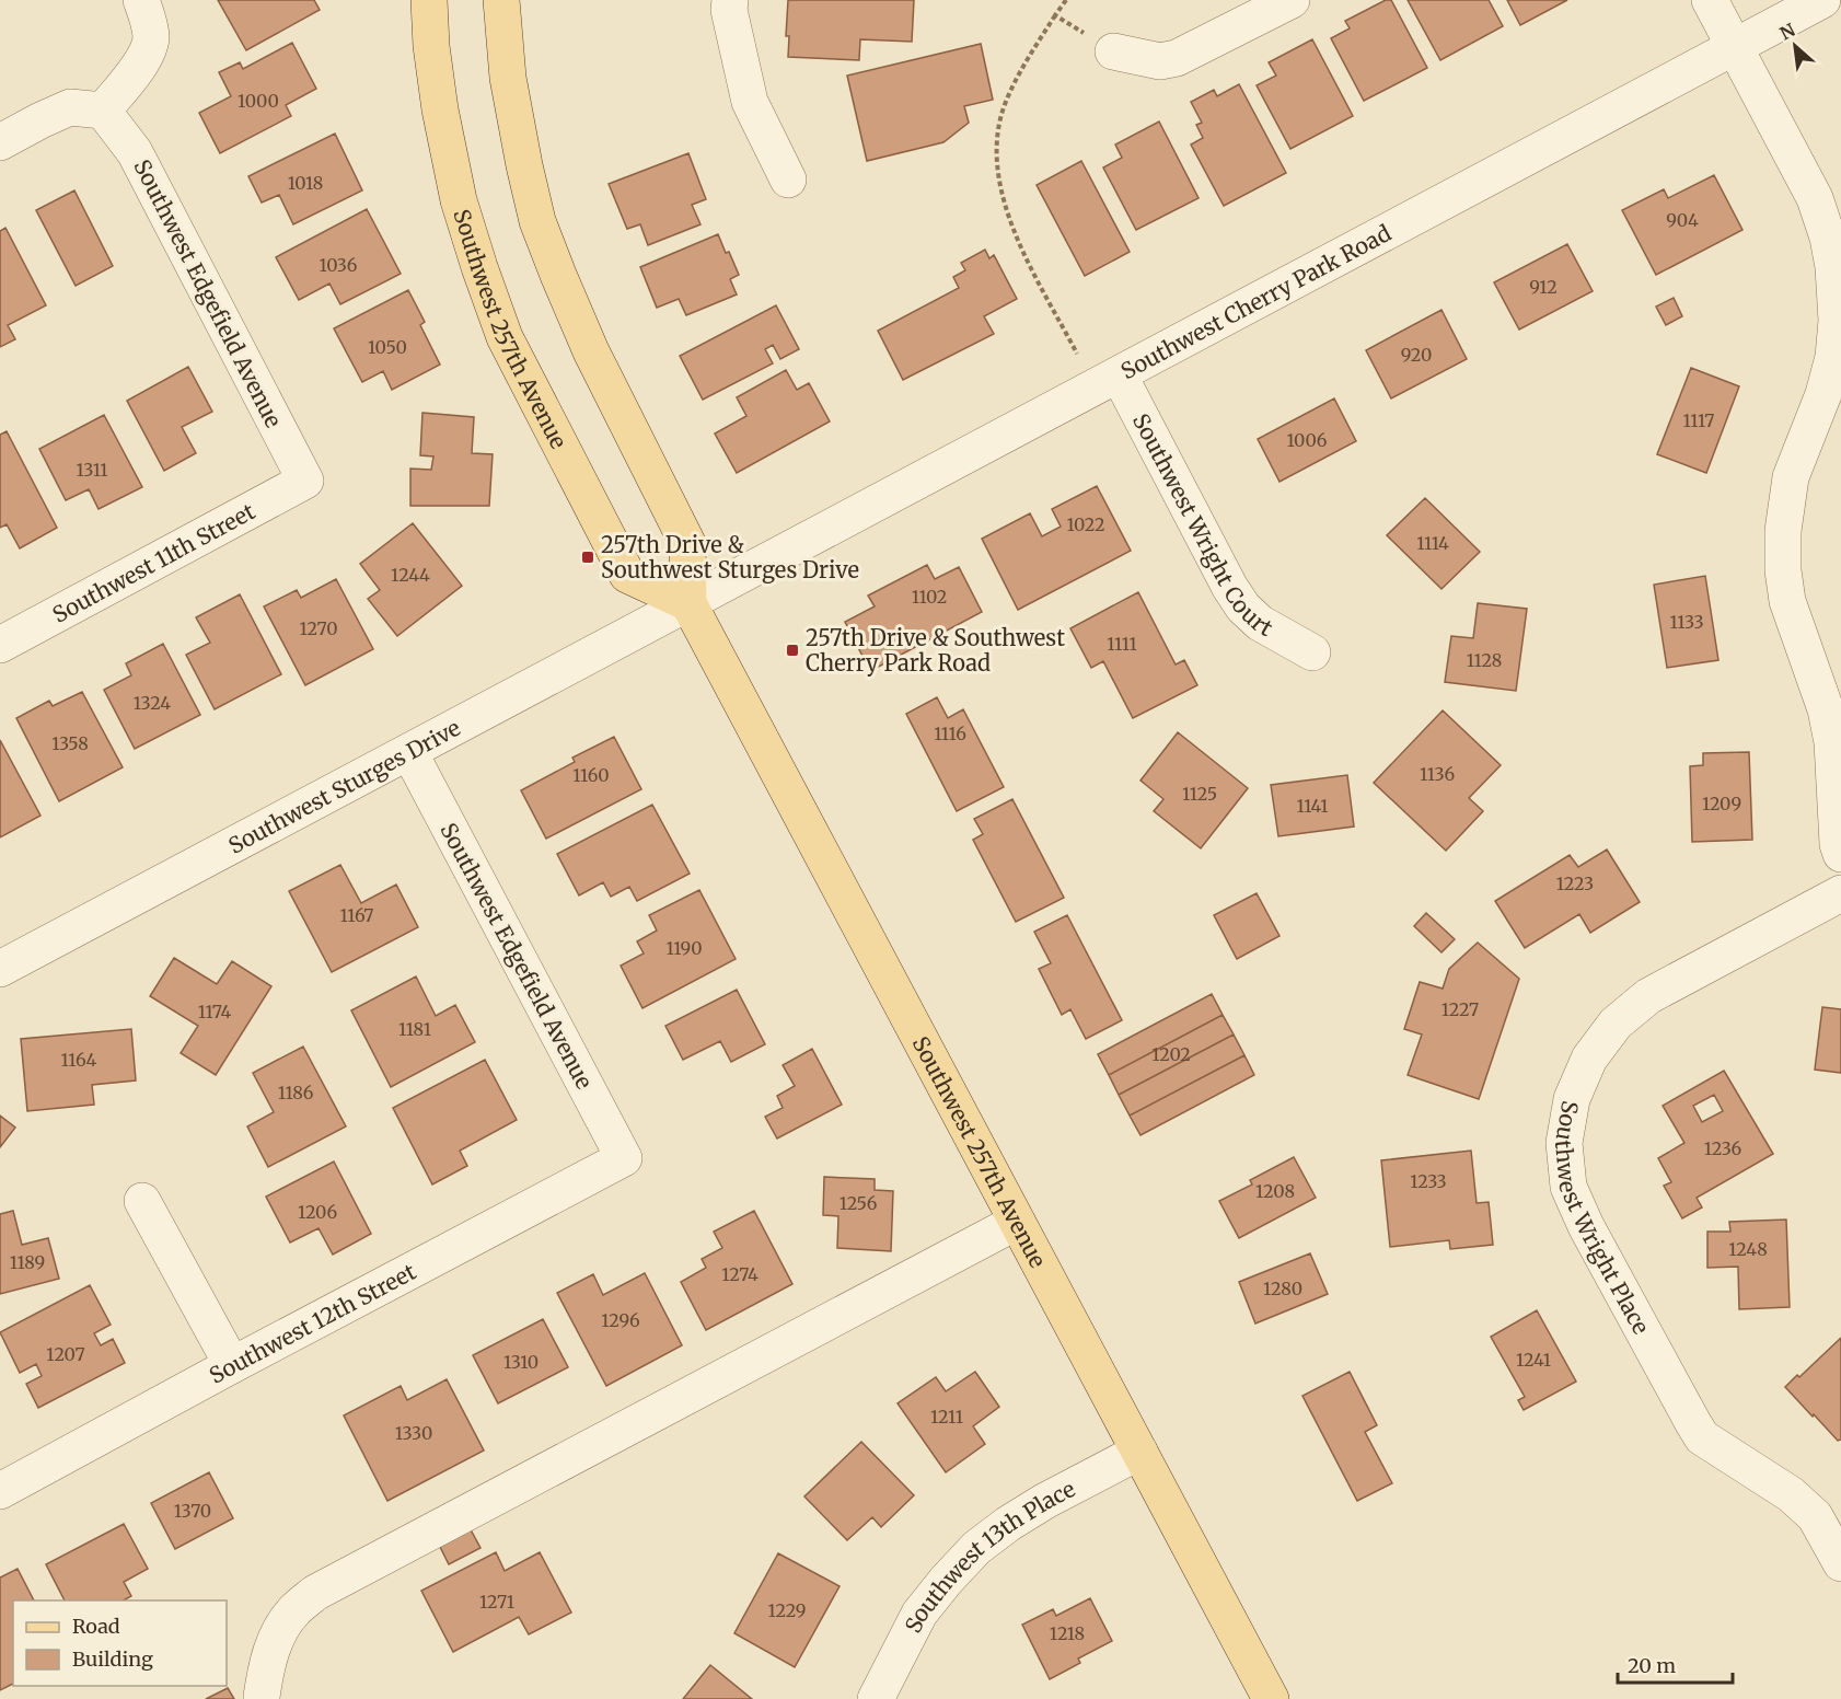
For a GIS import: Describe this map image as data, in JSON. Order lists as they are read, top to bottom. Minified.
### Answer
{"streets":{"main road":["Southwest 257th Avenue"],"street":["Southwest Edgefield Avenue","Southwest Cherry Park Road","Southwest Wright Court","Southwest 11th Street","Southwest Sturges Drive","Southwest Wright Place","Southwest 12th Street","Southwest 13th Place"]},"crossings":[["Southwest Edgefield Avenue","Southwest 11th Street"],["Southwest Edgefield Avenue","Southwest Sturges Drive"],["Southwest Edgefield Avenue","Southwest 12th Street"],["Southwest Cherry Park Road","Southwest 257th Avenue"],["Southwest Cherry Park Road","Southwest Wright Court"],["Southwest Cherry Park Road","Southwest Sturges Drive"],["Southwest 257th Avenue","Southwest Sturges Drive"],["Southwest 257th Avenue","Southwest 13th Place"]],"places":{"transit":["257th Drive & Southwest Sturges Drive","257th Drive & Southwest Cherry Park Road"]},"house_numbers":["1000","1018","904","1036","912","1050","920","1117","1006","1311","1022","1114","1244","1102","1133","1270","1111","1128","1324","1116","1358","1136","1160","1125","1209","1141","1223","1167","1190","1227","1174","1181","1202","1164","1186","1236","1233","1208","1256","1206","1248","1189","1274","1280","1296","1207","1241","1310","1211","1330","1370","1271","1229","1218"],"legend":["Road","Building"],"scale_bar":"20 m","north":"top left"}
